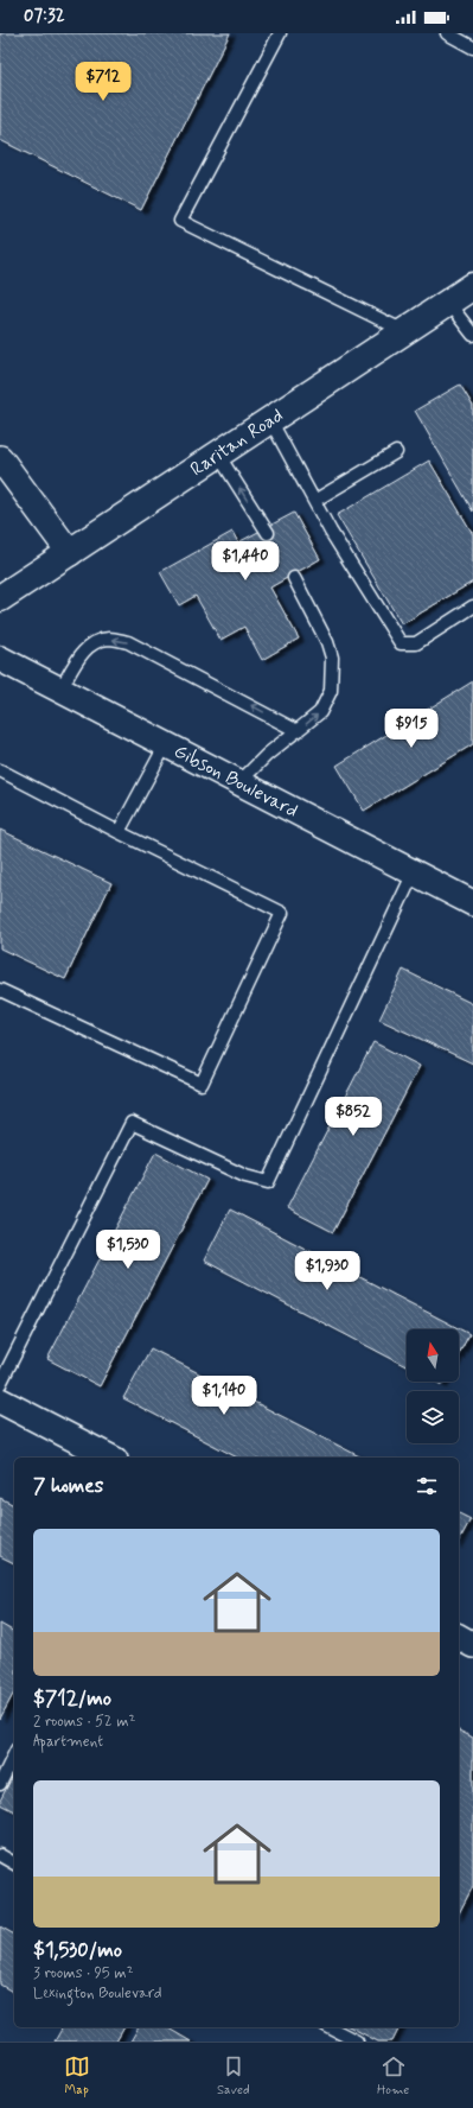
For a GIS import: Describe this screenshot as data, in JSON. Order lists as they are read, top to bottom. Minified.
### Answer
{"streets":{"main road":["Raritan Road"],"street":["Gibson Boulevard"]},"north":"top","page":{"status":"07:32","price":["$712","$1,440","$915","$852","$1,530","$1,930","$1,140"],"heading":"7 homes","list":[{"name":"$712/mo","note":"2 rooms · 52 m² · Apartment"},{"name":"$1,530/mo","note":"3 rooms · 95 m² · Lexington Boulevard"}],"tabs":["Map","Saved","Home"]}}
